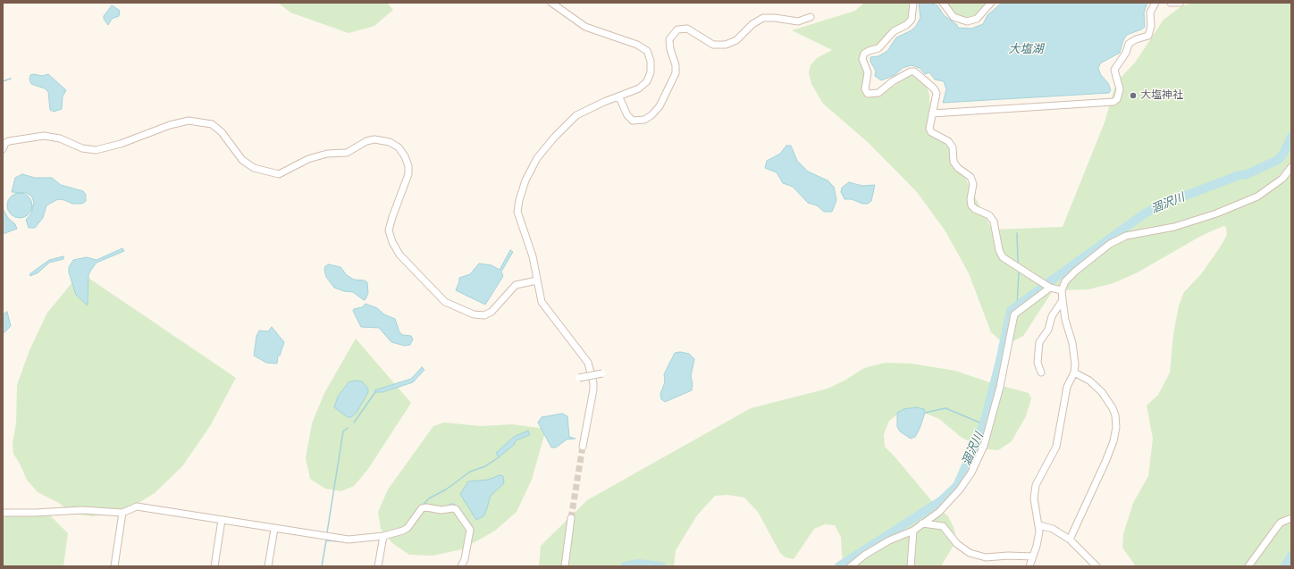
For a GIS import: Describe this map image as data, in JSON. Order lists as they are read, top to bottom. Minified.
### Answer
{"water":["大塩湖","涸沢川"],"places":["大塩神社"]}
